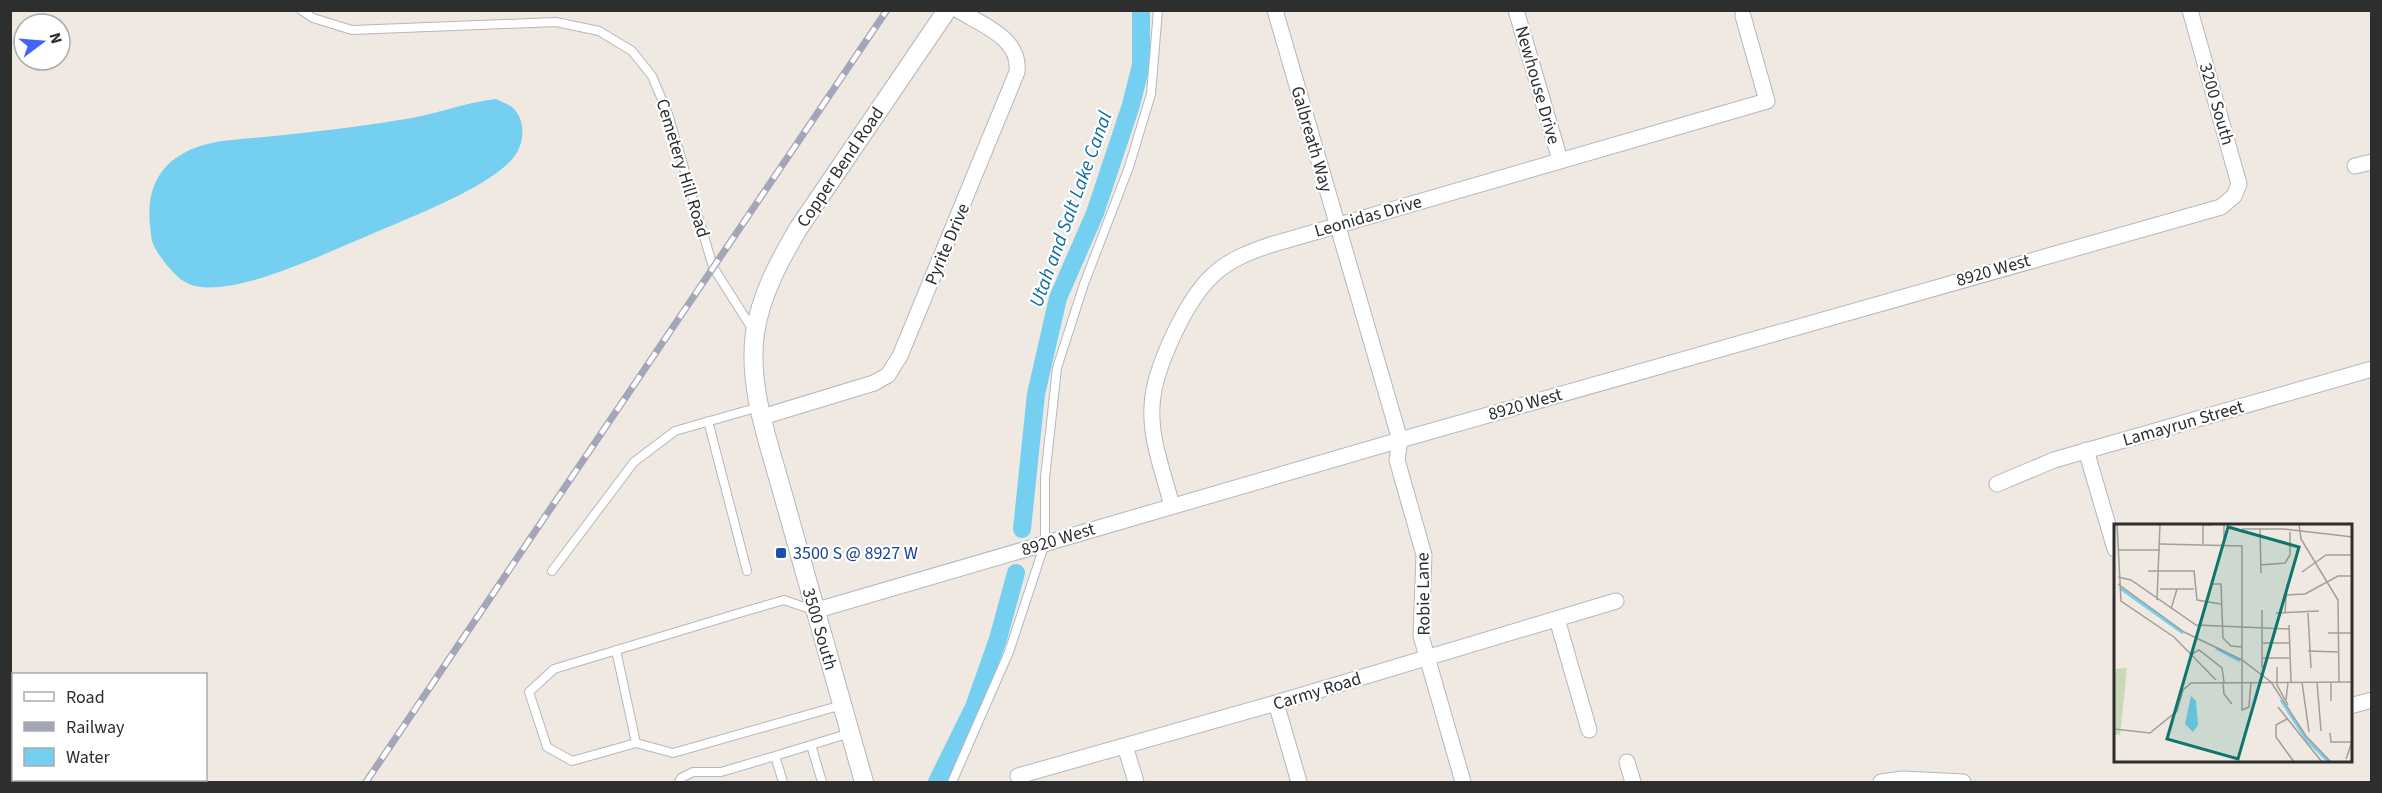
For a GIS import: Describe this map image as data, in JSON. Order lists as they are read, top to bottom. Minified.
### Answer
{"streets":{"street":["Newhouse Drive","3200 South","Galbreath Way","Copper Bend Road","Leonidas Drive","Pyrite Drive","8920 West","Lamayrun Street","Robie Lane","3500 South","Carmy Road"],"lane":["Cemetery Hill Road"]},"crossings":[["Newhouse Drive","Leonidas Drive"],["3200 South","8920 West"],["Galbreath Way","Leonidas Drive"],["Galbreath Way","8920 West"],["Galbreath Way","Robie Lane"],["Copper Bend Road","Cemetery Hill Road"],["Copper Bend Road","3500 South"],["Cemetery Hill Road","3500 South"],["Leonidas Drive","8920 West"],["Pyrite Drive","3500 South"],["8920 West","Robie Lane"],["8920 West","3500 South"],["Robie Lane","Carmy Road"]],"water":["Utah and Salt Lake Canal"],"places":{"transit":["3500 S @ 8927 W"]},"legend":["Road","Railway","Water"],"north":"right"}
